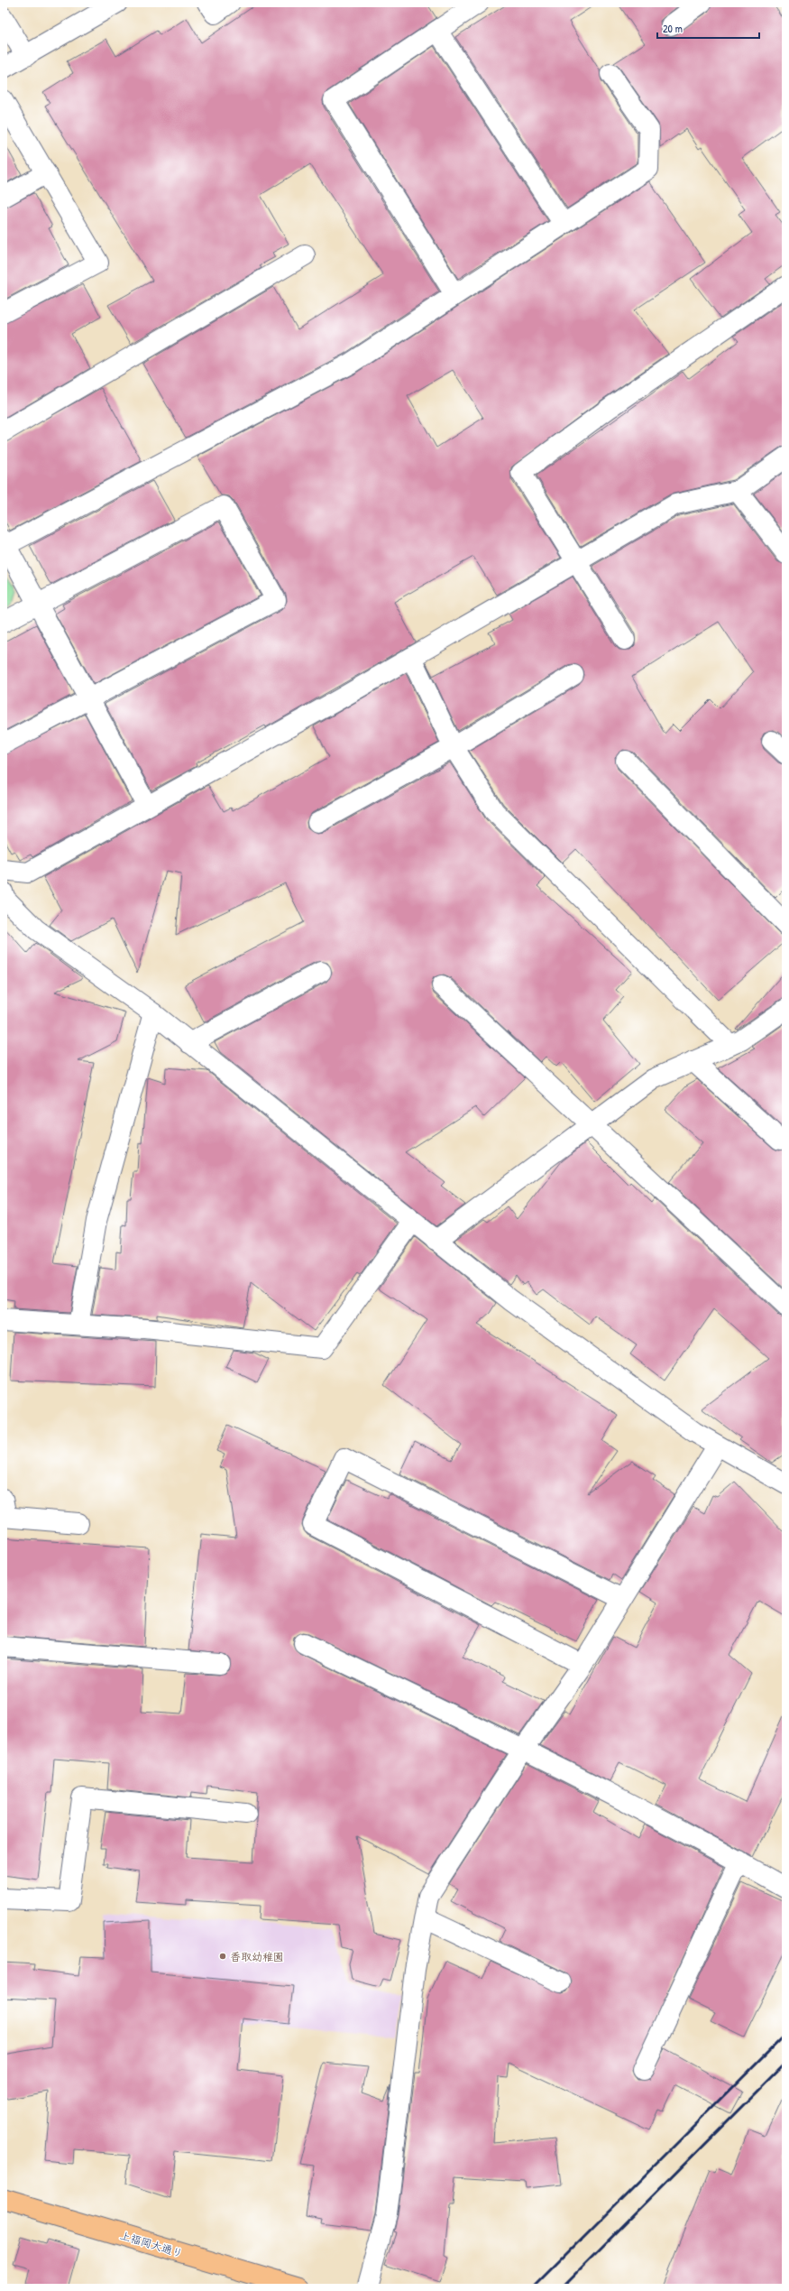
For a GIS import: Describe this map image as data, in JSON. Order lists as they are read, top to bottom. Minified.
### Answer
{"streets":{"main road":["上福岡大通り"]},"places":["香取幼稚園"],"scale_bar":"20 m"}
